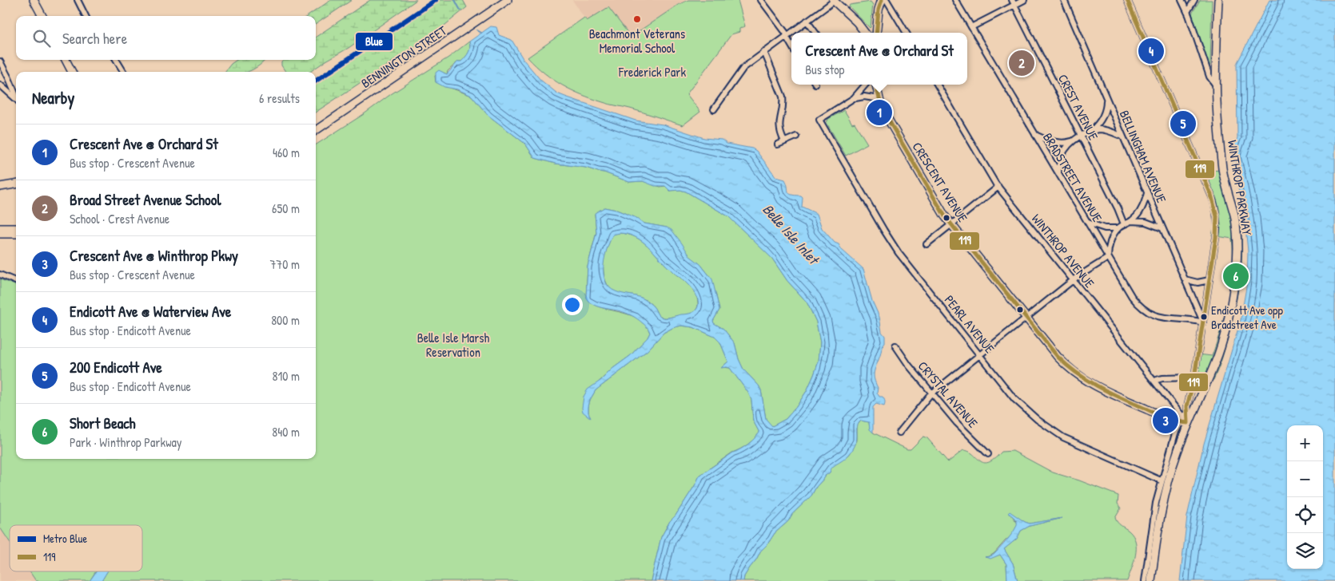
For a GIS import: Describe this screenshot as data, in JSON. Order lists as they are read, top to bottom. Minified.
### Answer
{"streets":{"main road":["BENNINGTON STREET","CRESCENT AVENUE","WINTHROP PARKWAY"],"street":["CREST AVENUE","BELLINGHAM AVENUE","BRADSTREET AVENUE","WINTHROP AVENUE","PEARL AVENUE","CRYSTAL AVENUE"]},"crossings":[["BELLINGHAM AVENUE","BRADSTREET AVENUE"],["CRESCENT AVENUE","WINTHROP PARKWAY"],["CRESCENT AVENUE","WINTHROP AVENUE"],["WINTHROP PARKWAY","WINTHROP AVENUE"]],"water":["Belle Isle Inlet"],"parks":["Frederick Park","Belle Isle Marsh Reservation"],"places":["Beachmont Veterans Memorial School","Endicott Ave opp Bradstreet Ave"],"lines":["metro line Blue","transit line 119"],"legend":["Metro Blue","119"],"page":{"search":"Search here","popup":["Crescent Ave @ Orchard St","Bus stop"],"pins":["4","2","1","5","6","3"],"heading":["Nearby","6 results"],"list":[{"mark":"1","name":"Crescent Ave @ Orchard St","note":"Bus stop · Crescent Avenue","value":"460 m"},{"mark":"2","name":"Broad Street Avenue School","note":"School · Crest Avenue","value":"650 m"},{"mark":"3","name":"Crescent Ave @ Winthrop Pkwy","note":"Bus stop · Crescent Avenue","value":"770 m"},{"mark":"4","name":"Endicott Ave @ Waterview Ave","note":"Bus stop · Endicott Avenue","value":"800 m"},{"mark":"5","name":"200 Endicott Ave","note":"Bus stop · Endicott Avenue","value":"810 m"},{"mark":"6","name":"Short Beach","note":"Park · Winthrop Parkway","value":"840 m"}],"map_buttons":["+","−"]}}
